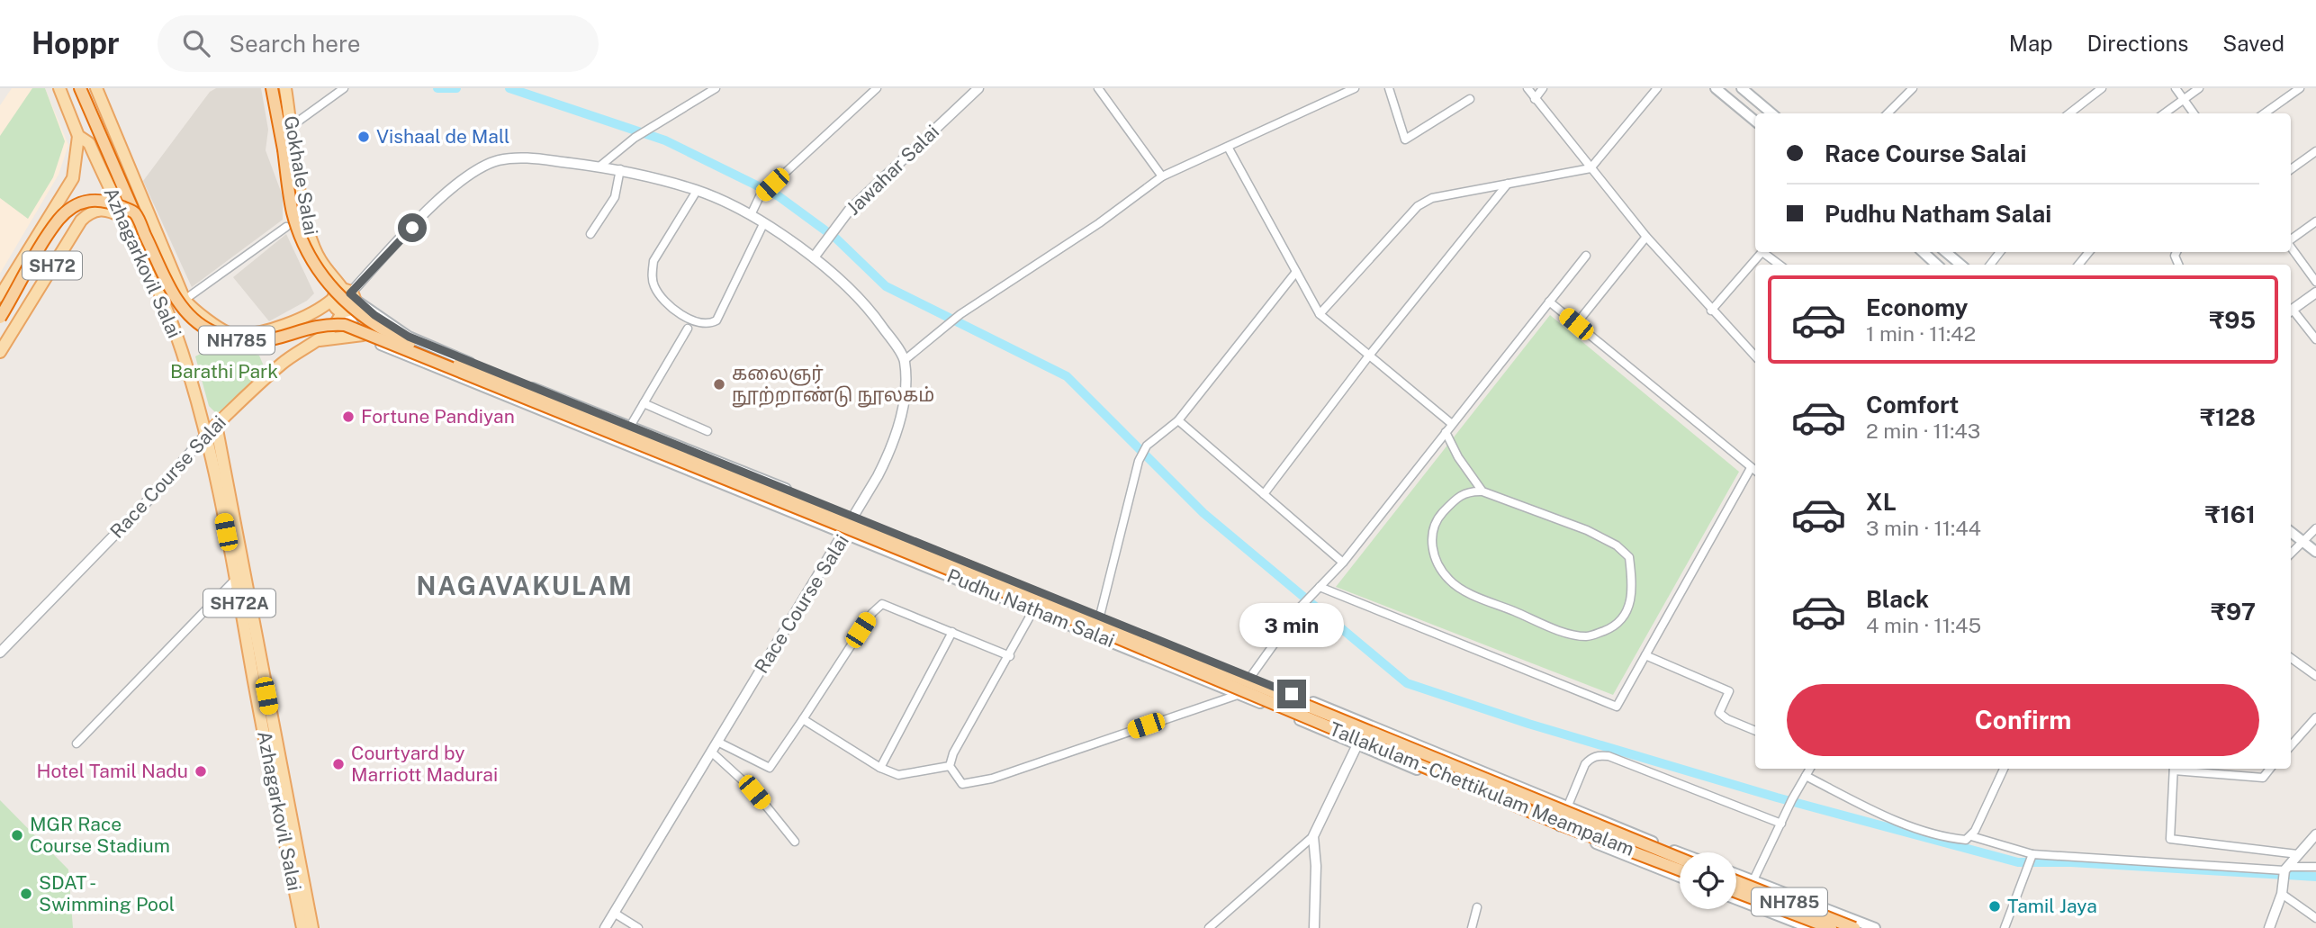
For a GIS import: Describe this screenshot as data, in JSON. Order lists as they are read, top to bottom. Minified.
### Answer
{"streets":{"highway":["NH785","Tallakulam - Chettikulam Meampalam"],"main road":["Gokhale Salai","Azhagarkovil Salai","SH72","Race Course Salai","SH72A","Pudhu Natham Salai"],"street":["Jawahar Salai"]},"crossings":[["Gokhale Salai","Azhagarkovil Salai"],["Gokhale Salai","Race Course Salai"],["Gokhale Salai","Pudhu Natham Salai"],["Azhagarkovil Salai","SH72"],["Azhagarkovil Salai","Race Course Salai"],["Azhagarkovil Salai","Pudhu Natham Salai"],["NH785","Tallakulam - Chettikulam Meampalam"],["Race Course Salai","Pudhu Natham Salai"]],"districts":["NAGAVAKULAM"],"parks":["Barathi Park"],"places":["Vishaal de Mall","கலைஞர் நூற்றாண்டு நூலகம்","Fortune Pandiyan","Courtyard by Marriott Madurai","Hotel Tamil Nadu","MGR Race Course Stadium","SDAT - Swimming Pool","Tamil Jaya"],"page":{"header":"Hoppr","search":"Search here","nav":["Map","Directions","Saved"],"banner":["Race Course Salai","Pudhu Natham Salai"],"list":[{"name":"Economy","note":"1 min · 11:42","value":"₹95"},{"name":"Comfort","note":"2 min · 11:43","value":"₹128"},{"name":"XL","note":"3 min · 11:44","value":"₹161"},{"name":"Black","note":"4 min · 11:45","value":"₹97"}],"bubble":"3 min","buttons":"Confirm"}}
